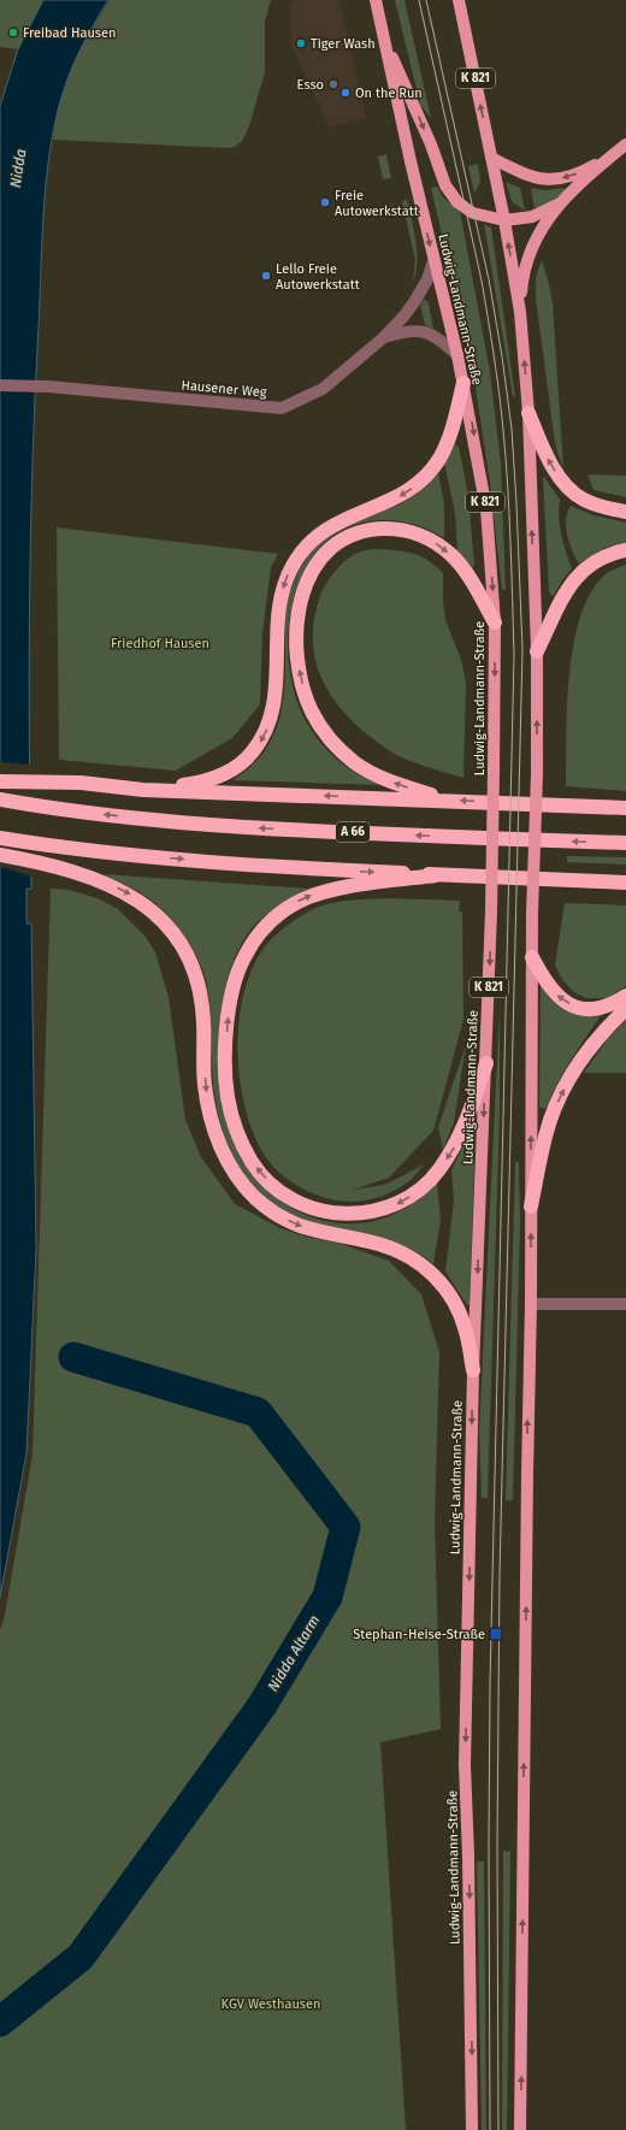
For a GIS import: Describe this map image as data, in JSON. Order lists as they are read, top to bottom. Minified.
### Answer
{"streets":{"highway":["A 66"],"main road":["K 821","Ludwig-Landmann-Straße"],"street":["Hausener Weg"]},"crossings":[["Ludwig-Landmann-Straße","Hausener Weg"]],"water":["Nidda","Nidda Altarm"],"parks":["Friedhof Hausen","KGV Westhausen"],"places":{"other":["Freibad Hausen","Tiger Wash","Esso","On the Run","Freie Autowerkstatt","Lello Freie Autowerkstatt"],"transit":["Stephan-Heise-Straße"]}}
